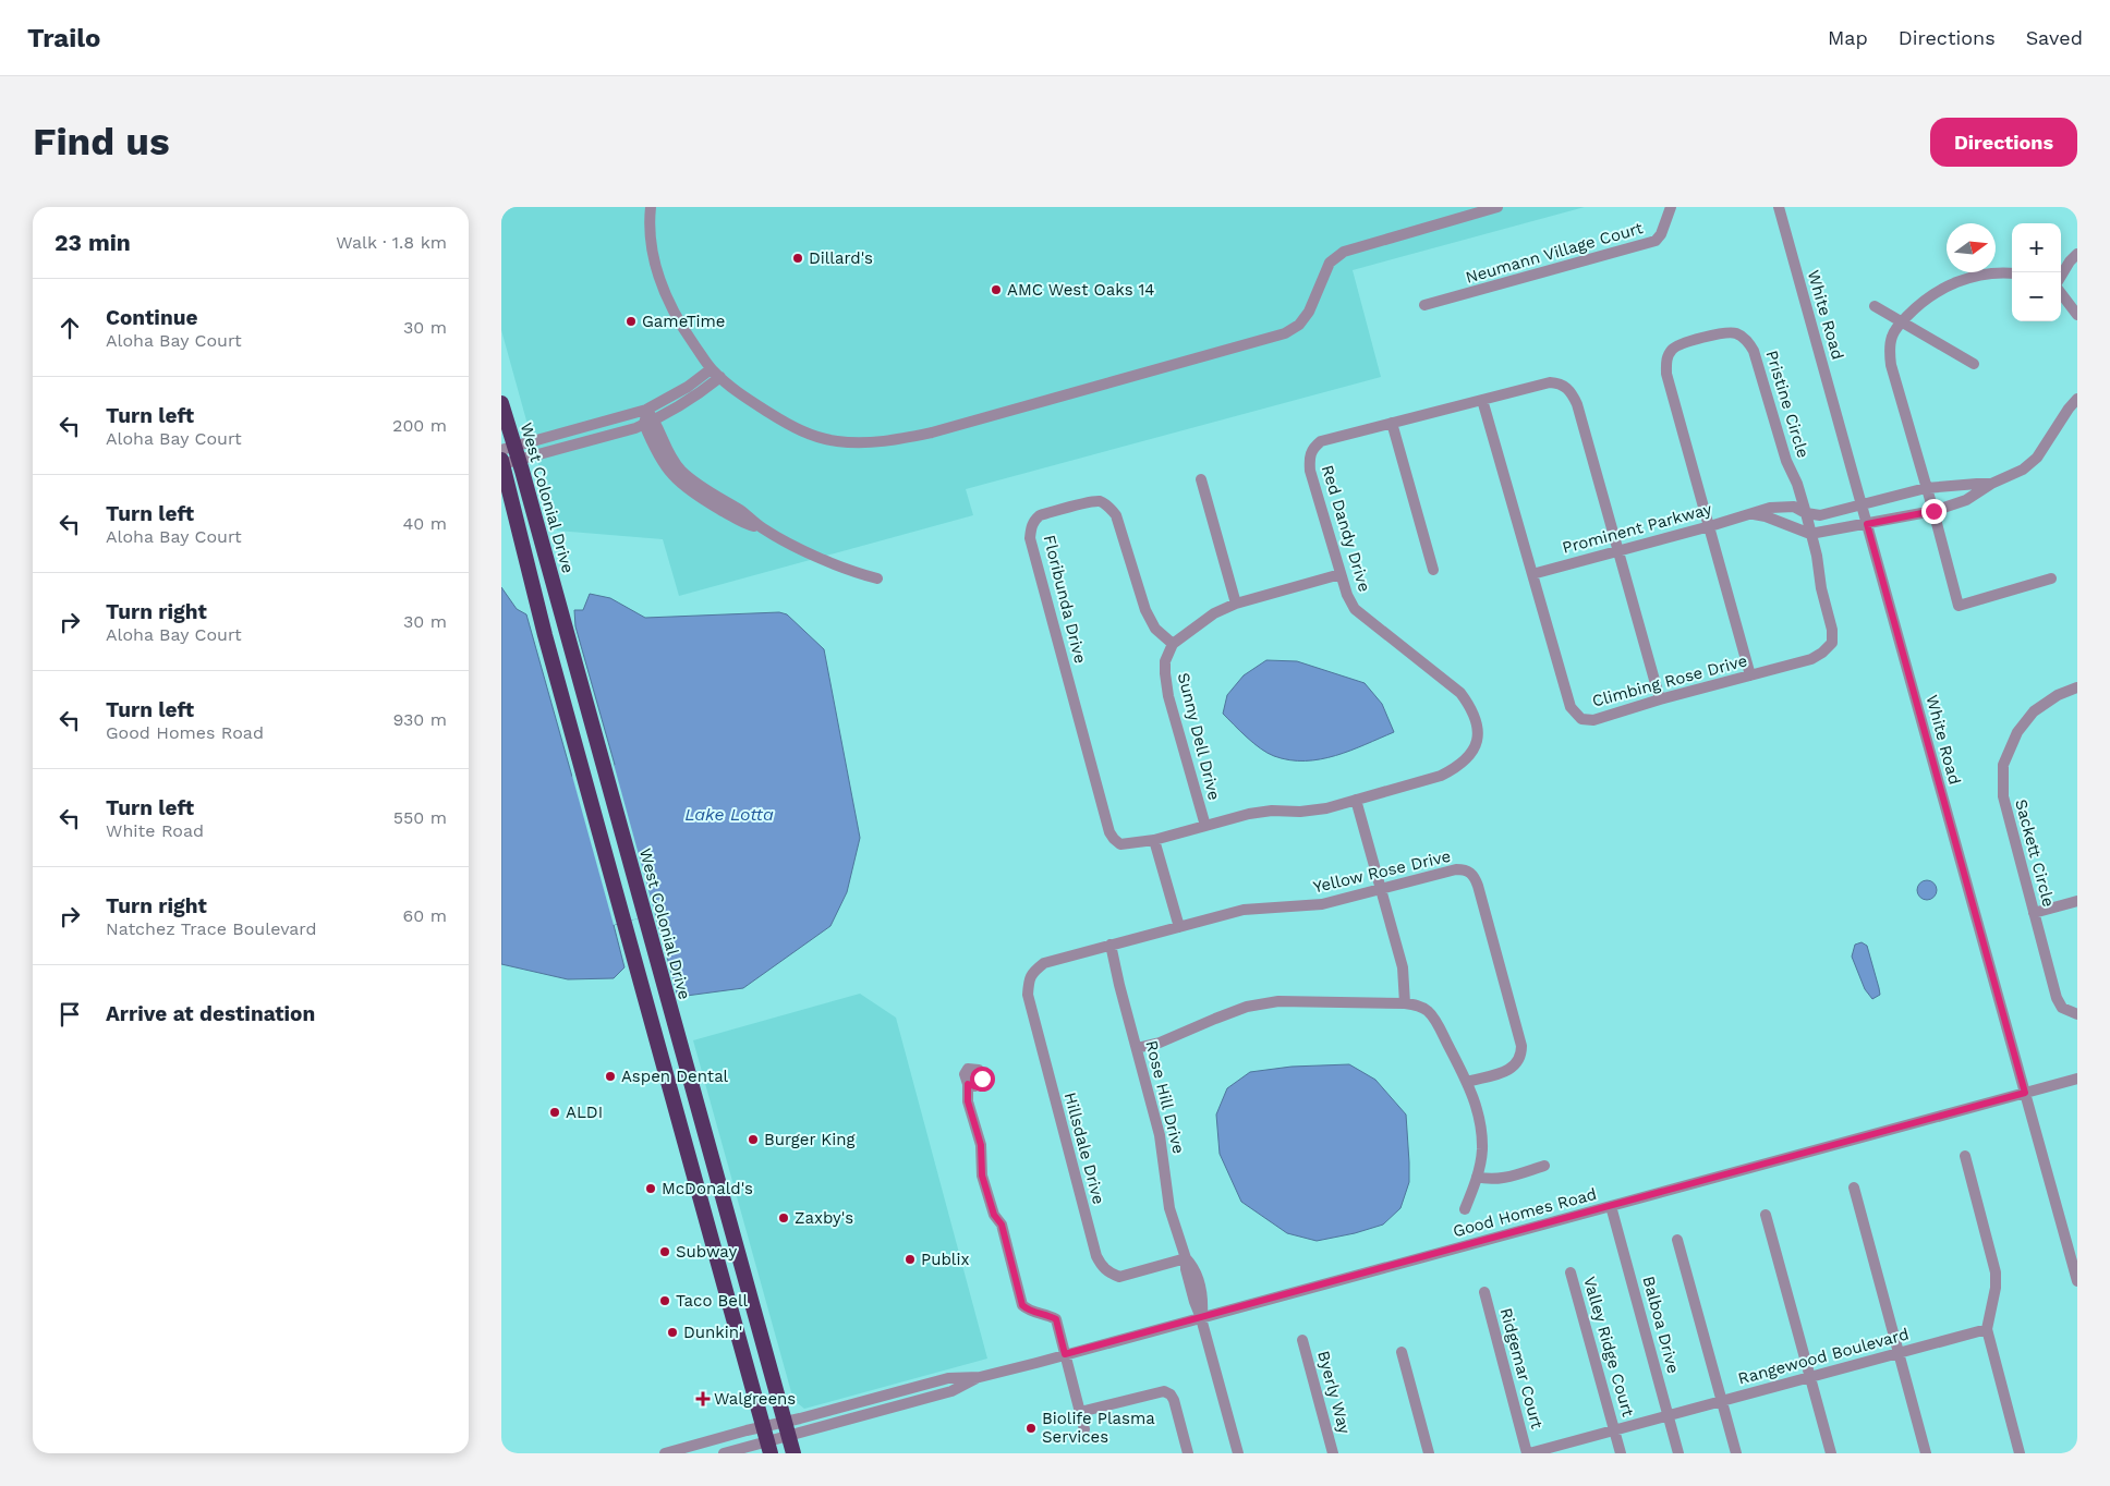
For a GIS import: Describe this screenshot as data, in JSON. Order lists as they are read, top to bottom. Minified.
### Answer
{"streets":{"highway":["West Colonial Drive"],"street":["Neumann Village Court","White Road","Pristine Circle","Red Dandy Drive","Prominent Parkway","Floribunda Drive","Climbing Rose Drive","Sunny Dell Drive","Sackett Circle","Yellow Rose Drive","Rose Hill Drive","Hillsdale Drive","Good Homes Road","Balboa Drive","Valley Ridge Court","Rangewood Boulevard","Ridgemar Court","Byerly Way"]},"crossings":[["White Road","Prominent Parkway"],["White Road","Good Homes Road"],["Pristine Circle","Prominent Parkway"],["Pristine Circle","Climbing Rose Drive"],["West Colonial Drive","Good Homes Road"],["Red Dandy Drive","Prominent Parkway"],["Red Dandy Drive","Floribunda Drive"],["Red Dandy Drive","Climbing Rose Drive"],["Red Dandy Drive","Sunny Dell Drive"],["Prominent Parkway","Climbing Rose Drive"],["Floribunda Drive","Sunny Dell Drive"],["Yellow Rose Drive","Rose Hill Drive"],["Yellow Rose Drive","Hillsdale Drive"],["Rose Hill Drive","Hillsdale Drive"],["Rose Hill Drive","Good Homes Road"],["Good Homes Road","Balboa Drive"],["Balboa Drive","Rangewood Boulevard"],["Valley Ridge Court","Rangewood Boulevard"],["Rangewood Boulevard","Ridgemar Court"]],"water":["Lake Lotta"],"places":{"other":["Dillard's","AMC West Oaks 14","GameTime","Aspen Dental","ALDI","Burger King","McDonald's","Zaxby's","Subway","Publix","Taco Bell","Dunkin'","Biolife Plasma Services"],"health":["Walgreens"]},"north":"right","page":{"header":"Trailo","nav":["Map","Directions","Saved"],"buttons":"Directions","title":"Find us","heading":["23 min","Walk · 1.8 km"],"map_buttons":["+","−"],"list":[["Continue","Aloha Bay Court","30 m"],["Turn left","Aloha Bay Court","200 m"],["Turn left","Aloha Bay Court","40 m"],["Turn right","Aloha Bay Court","30 m"],["Turn left","Good Homes Road","930 m"],["Turn left","White Road","550 m"],["Turn right","Natchez Trace Boulevard","60 m"],"Arrive at destination"]}}
